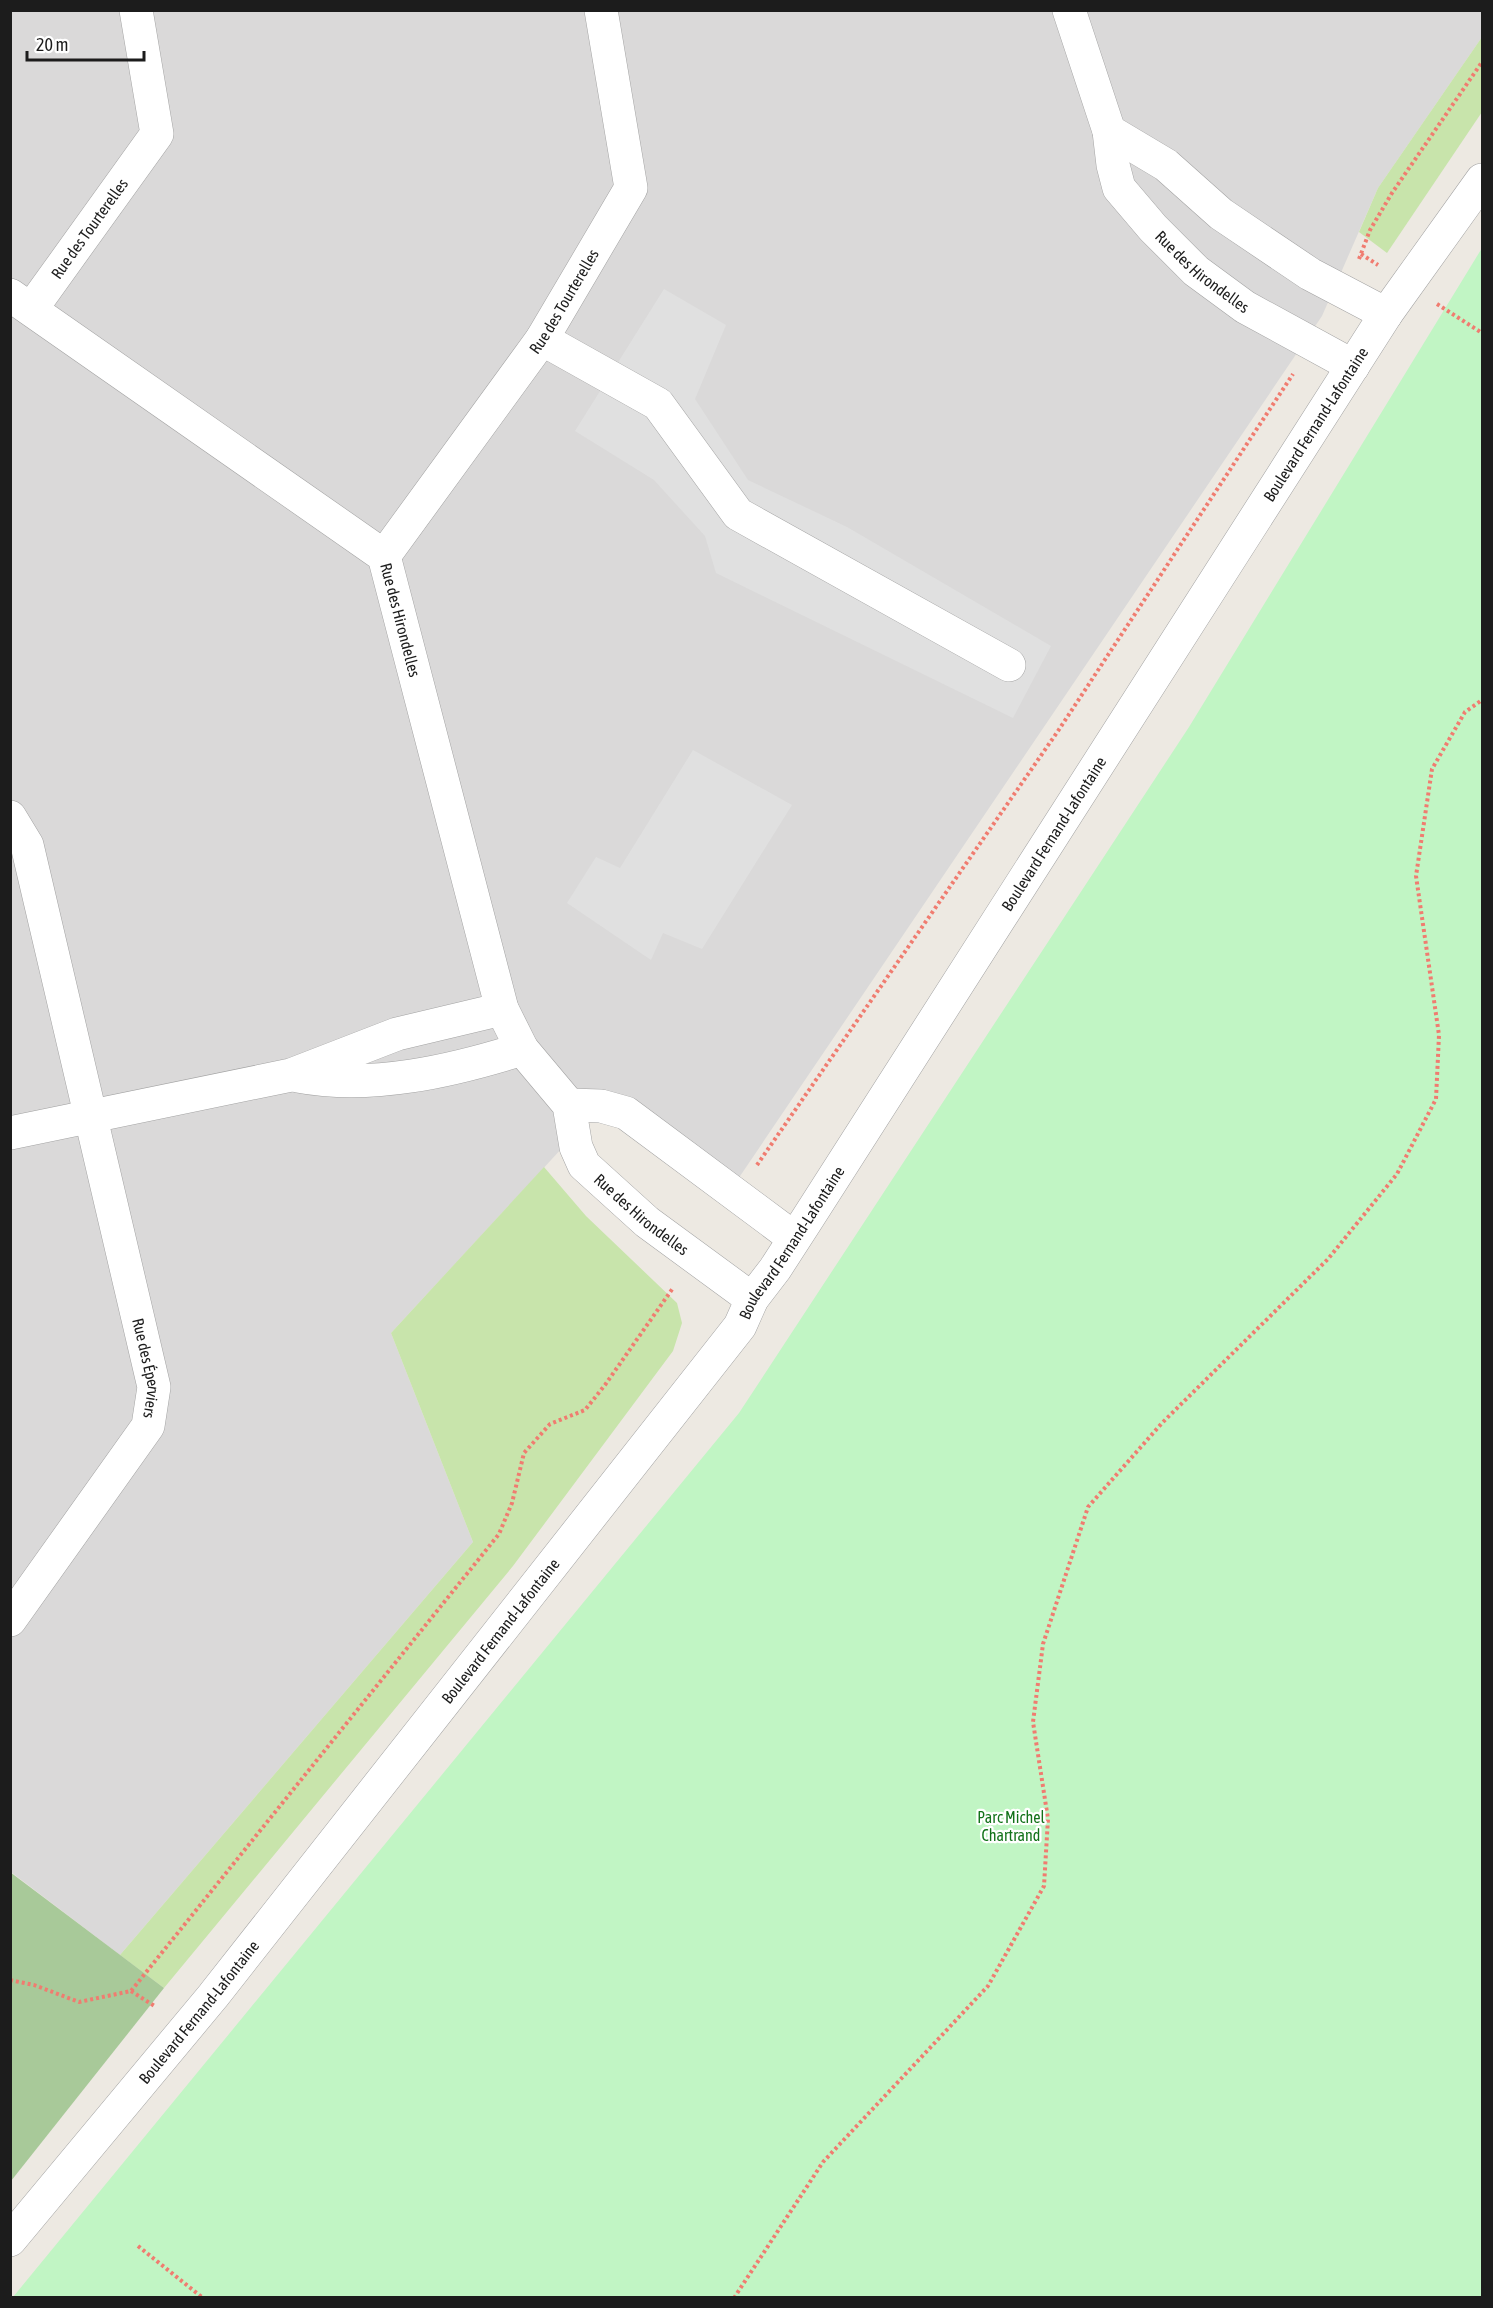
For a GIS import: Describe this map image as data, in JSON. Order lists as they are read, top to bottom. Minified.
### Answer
{"streets":{"street":["Rue des Tourterelles","Rue des Hirondelles","Boulevard Fernand-Lafontaine","Rue des Éperviers"]},"crossings":[["Rue des Tourterelles","Rue des Hirondelles"],["Rue des Hirondelles","Boulevard Fernand-Lafontaine"]],"parks":["Parc Michel Chartrand"],"scale_bar":"20 m"}
